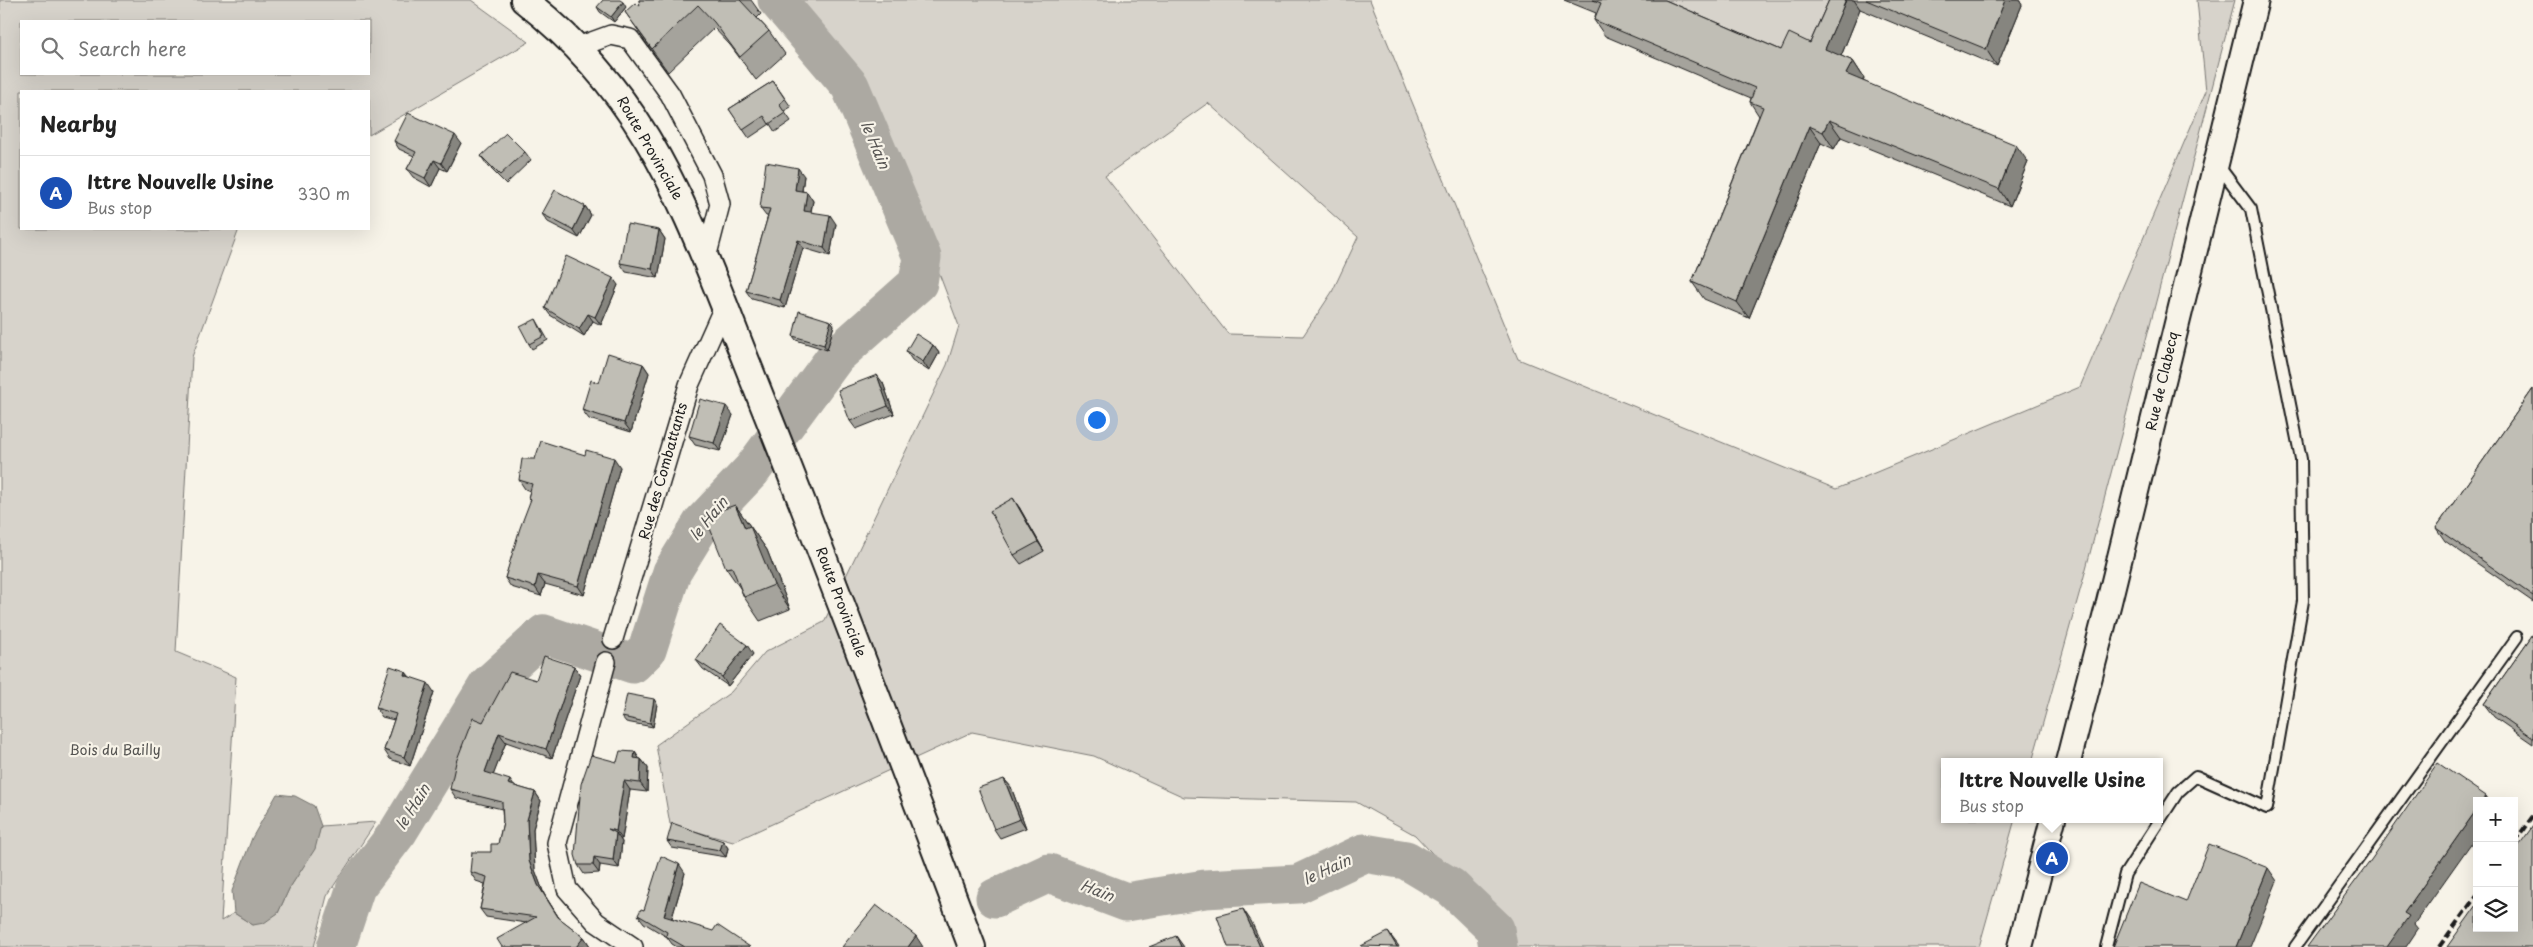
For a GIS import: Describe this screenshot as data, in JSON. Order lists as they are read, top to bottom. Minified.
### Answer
{"streets":{"main road":["Route Provinciale"],"street":["Rue de Clabecq","Rue des Combattants"]},"crossings":[["Route Provinciale","Rue des Combattants"]],"water":["le Hain","Hain"],"parks":["Bois du Bailly"],"page":{"search":"Search here","heading":"Nearby","list":[{"mark":"A","name":"Ittre Nouvelle Usine","note":"Bus stop","value":"330 m"}],"popup":["Ittre Nouvelle Usine","Bus stop"],"map_buttons":["+","−"],"pins":"A"}}
